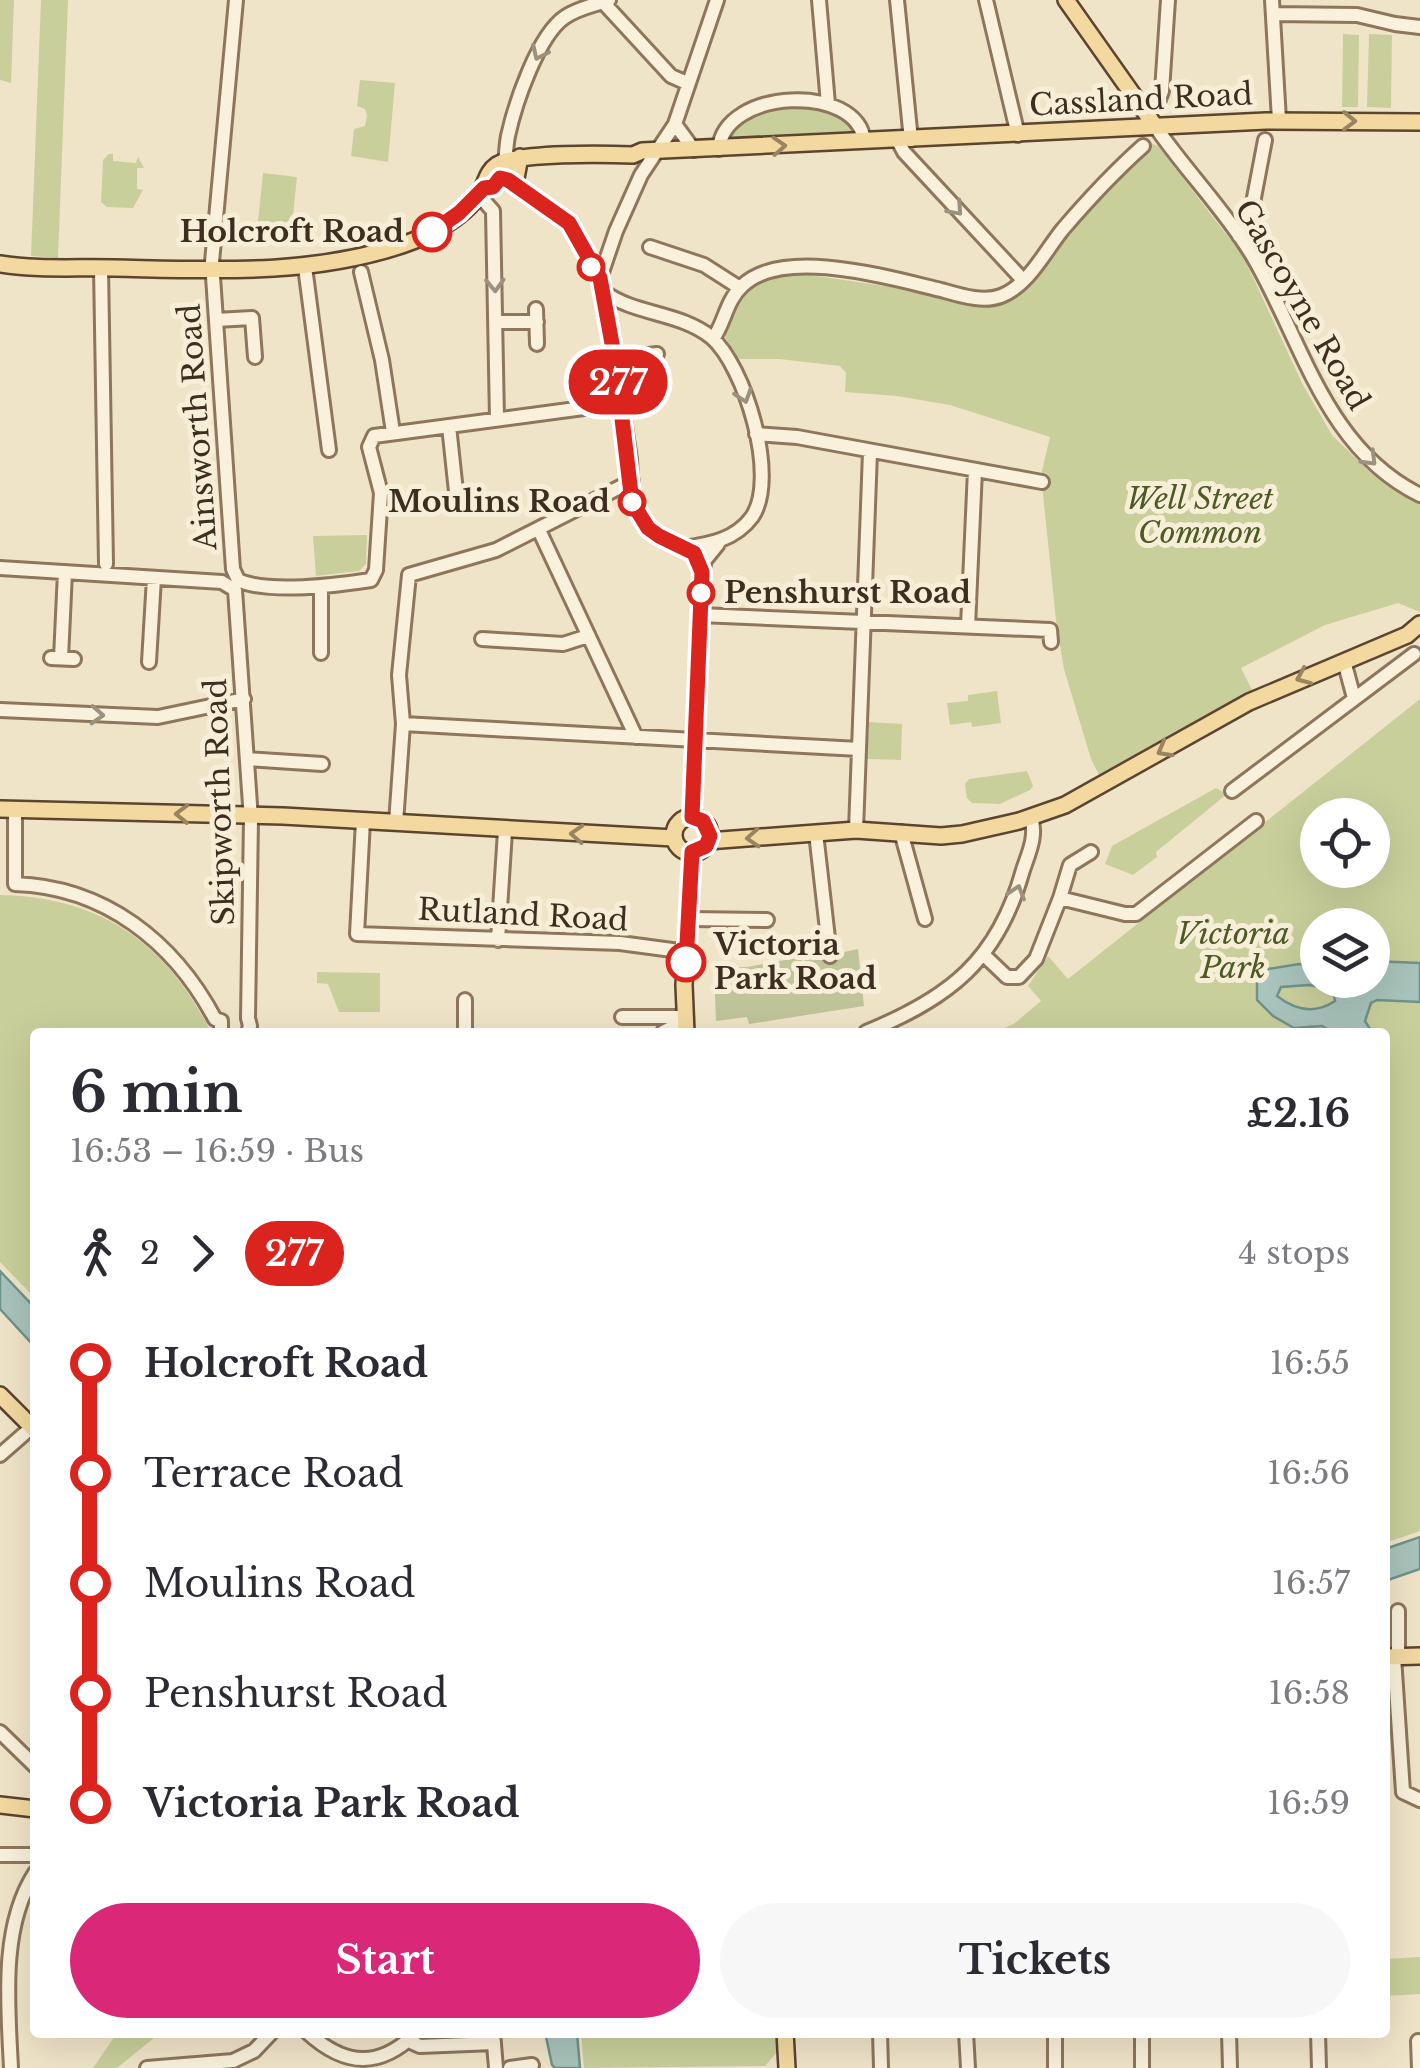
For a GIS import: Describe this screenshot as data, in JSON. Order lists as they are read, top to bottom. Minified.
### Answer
{"streets":{"main road":["Cassland Road"],"street":["Gascoyne Road","Ainsworth Road","Skipworth Road","Rutland Road"]},"crossings":[["Cassland Road","Gascoyne Road"],["Ainsworth Road","Skipworth Road"]],"one_way":["Gascoyne Road"],"parks":["Well Street Common","Victoria Park"],"places":["Holcroft Road","Moulins Road","Penshurst Road","Victoria Park Road"],"lines":["bus line 277"],"page":{"on_map":"277","heading":["6 min","16:53 – 16:59 · Bus","£2.16"],"legs":["2","277","4 stops"],"list":[{"name":"Holcroft Road","value":"16:55"},{"name":"Terrace Road","value":"16:56"},{"name":"Moulins Road","value":"16:57"},{"name":"Penshurst Road","value":"16:58"},{"name":"Victoria Park Road","value":"16:59"}],"buttons":["Start","Tickets"]}}
